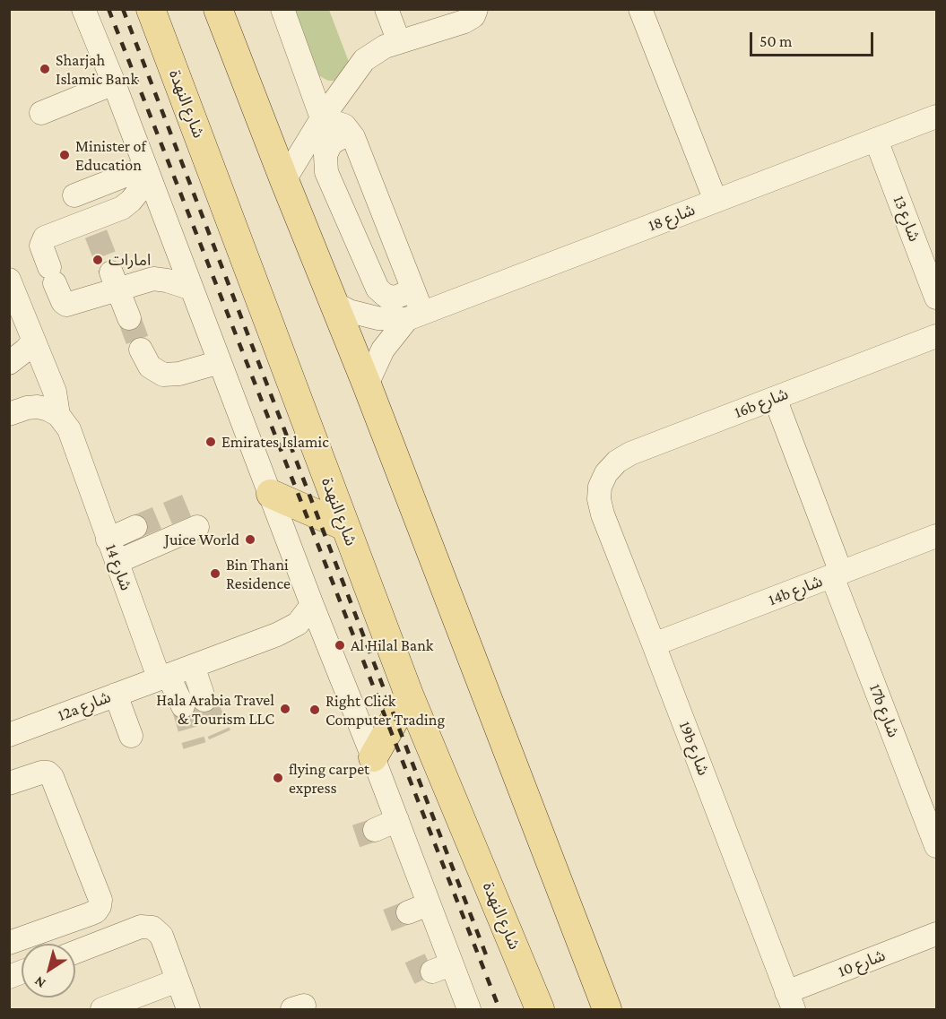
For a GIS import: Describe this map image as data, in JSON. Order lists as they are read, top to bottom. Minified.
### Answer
{"streets":{"main road":["شارع النهدة"],"street":["شارع 18","شارع 13","16b شارع","شارع 14","14b شارع","12a شارع","17b شارع","19b شارع","شارع 10"]},"crossings":[["شارع 18","شارع 13"],["16b شارع","17b شارع"],["16b شارع","19b شارع"],["شارع 14","12a شارع"],["14b شارع","17b شارع"],["14b شارع","19b شارع"],["19b شارع","شارع 10"]],"places":["Sharjah Islamic Bank","Minister of Education","امارات","Emirates Islamic","Juice World","Bin Thani Residence","Al Hilal Bank","Hala Arabia Travel & Tourism LLC","Right Click Computer Trading","flying carpet express"],"scale_bar":"50 m","north":"bottom left"}
